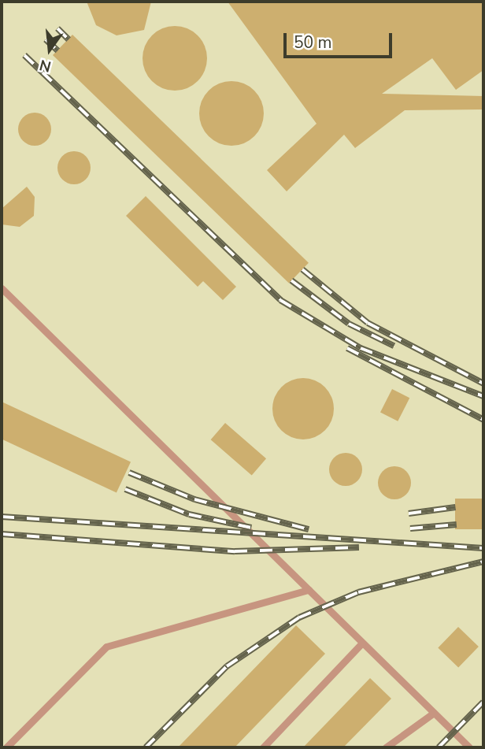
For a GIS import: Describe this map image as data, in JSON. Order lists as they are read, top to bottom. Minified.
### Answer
{"scale_bar":"50 m","north":"bottom"}
